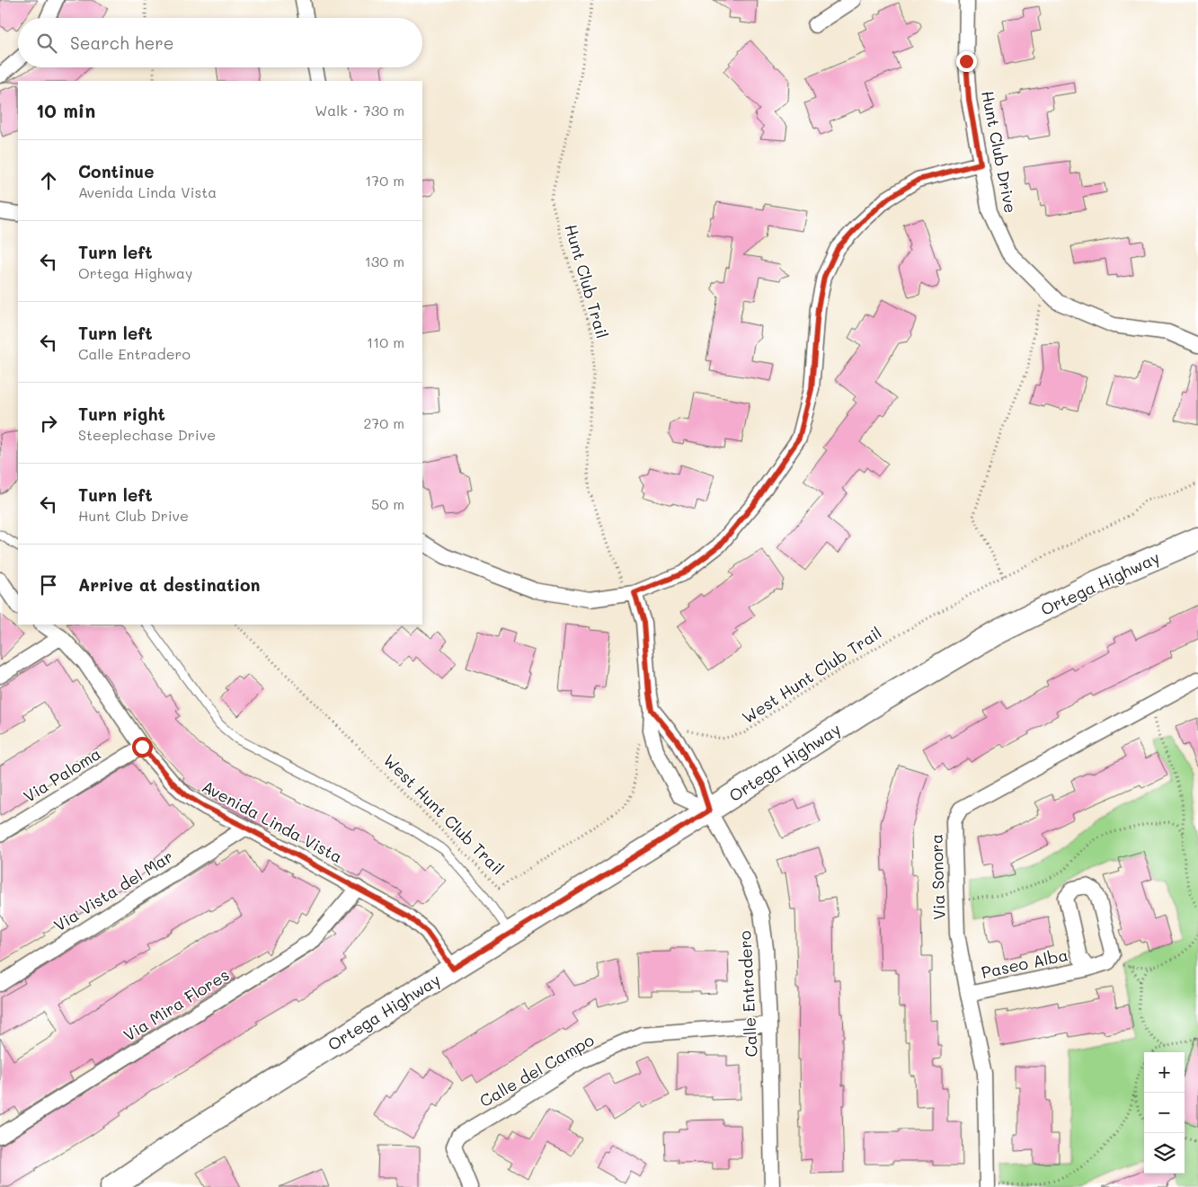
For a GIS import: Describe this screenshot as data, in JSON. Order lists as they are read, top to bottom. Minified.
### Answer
{"streets":{"main road":["Ortega Highway"],"street":["Hunt Club Drive","Via Paloma","Avenida Linda Vista","Via Sonora","Via Vista del Mar","Paseo Alba","Calle Entradero","Via Mira Flores","Calle del Campo"],"path":["Hunt Club Trail","West Hunt Club Trail"]},"crossings":[["Ortega Highway","Avenida Linda Vista"],["Ortega Highway","Calle Entradero"],["West Hunt Club Trail","Calle Entradero"],["Via Paloma","Avenida Linda Vista"],["Avenida Linda Vista","Via Vista del Mar"],["Avenida Linda Vista","Via Mira Flores"],["Via Sonora","Paseo Alba"],["Calle Entradero","Calle del Campo"]],"page":{"search":"Search here","heading":["10 min","Walk · 730 m"],"list":[["Continue","Avenida Linda Vista","170 m"],["Turn left","Ortega Highway","130 m"],["Turn left","Calle Entradero","110 m"],["Turn right","Steeplechase Drive","270 m"],["Turn left","Hunt Club Drive","50 m"],"Arrive at destination"],"map_buttons":["+","−"]}}
